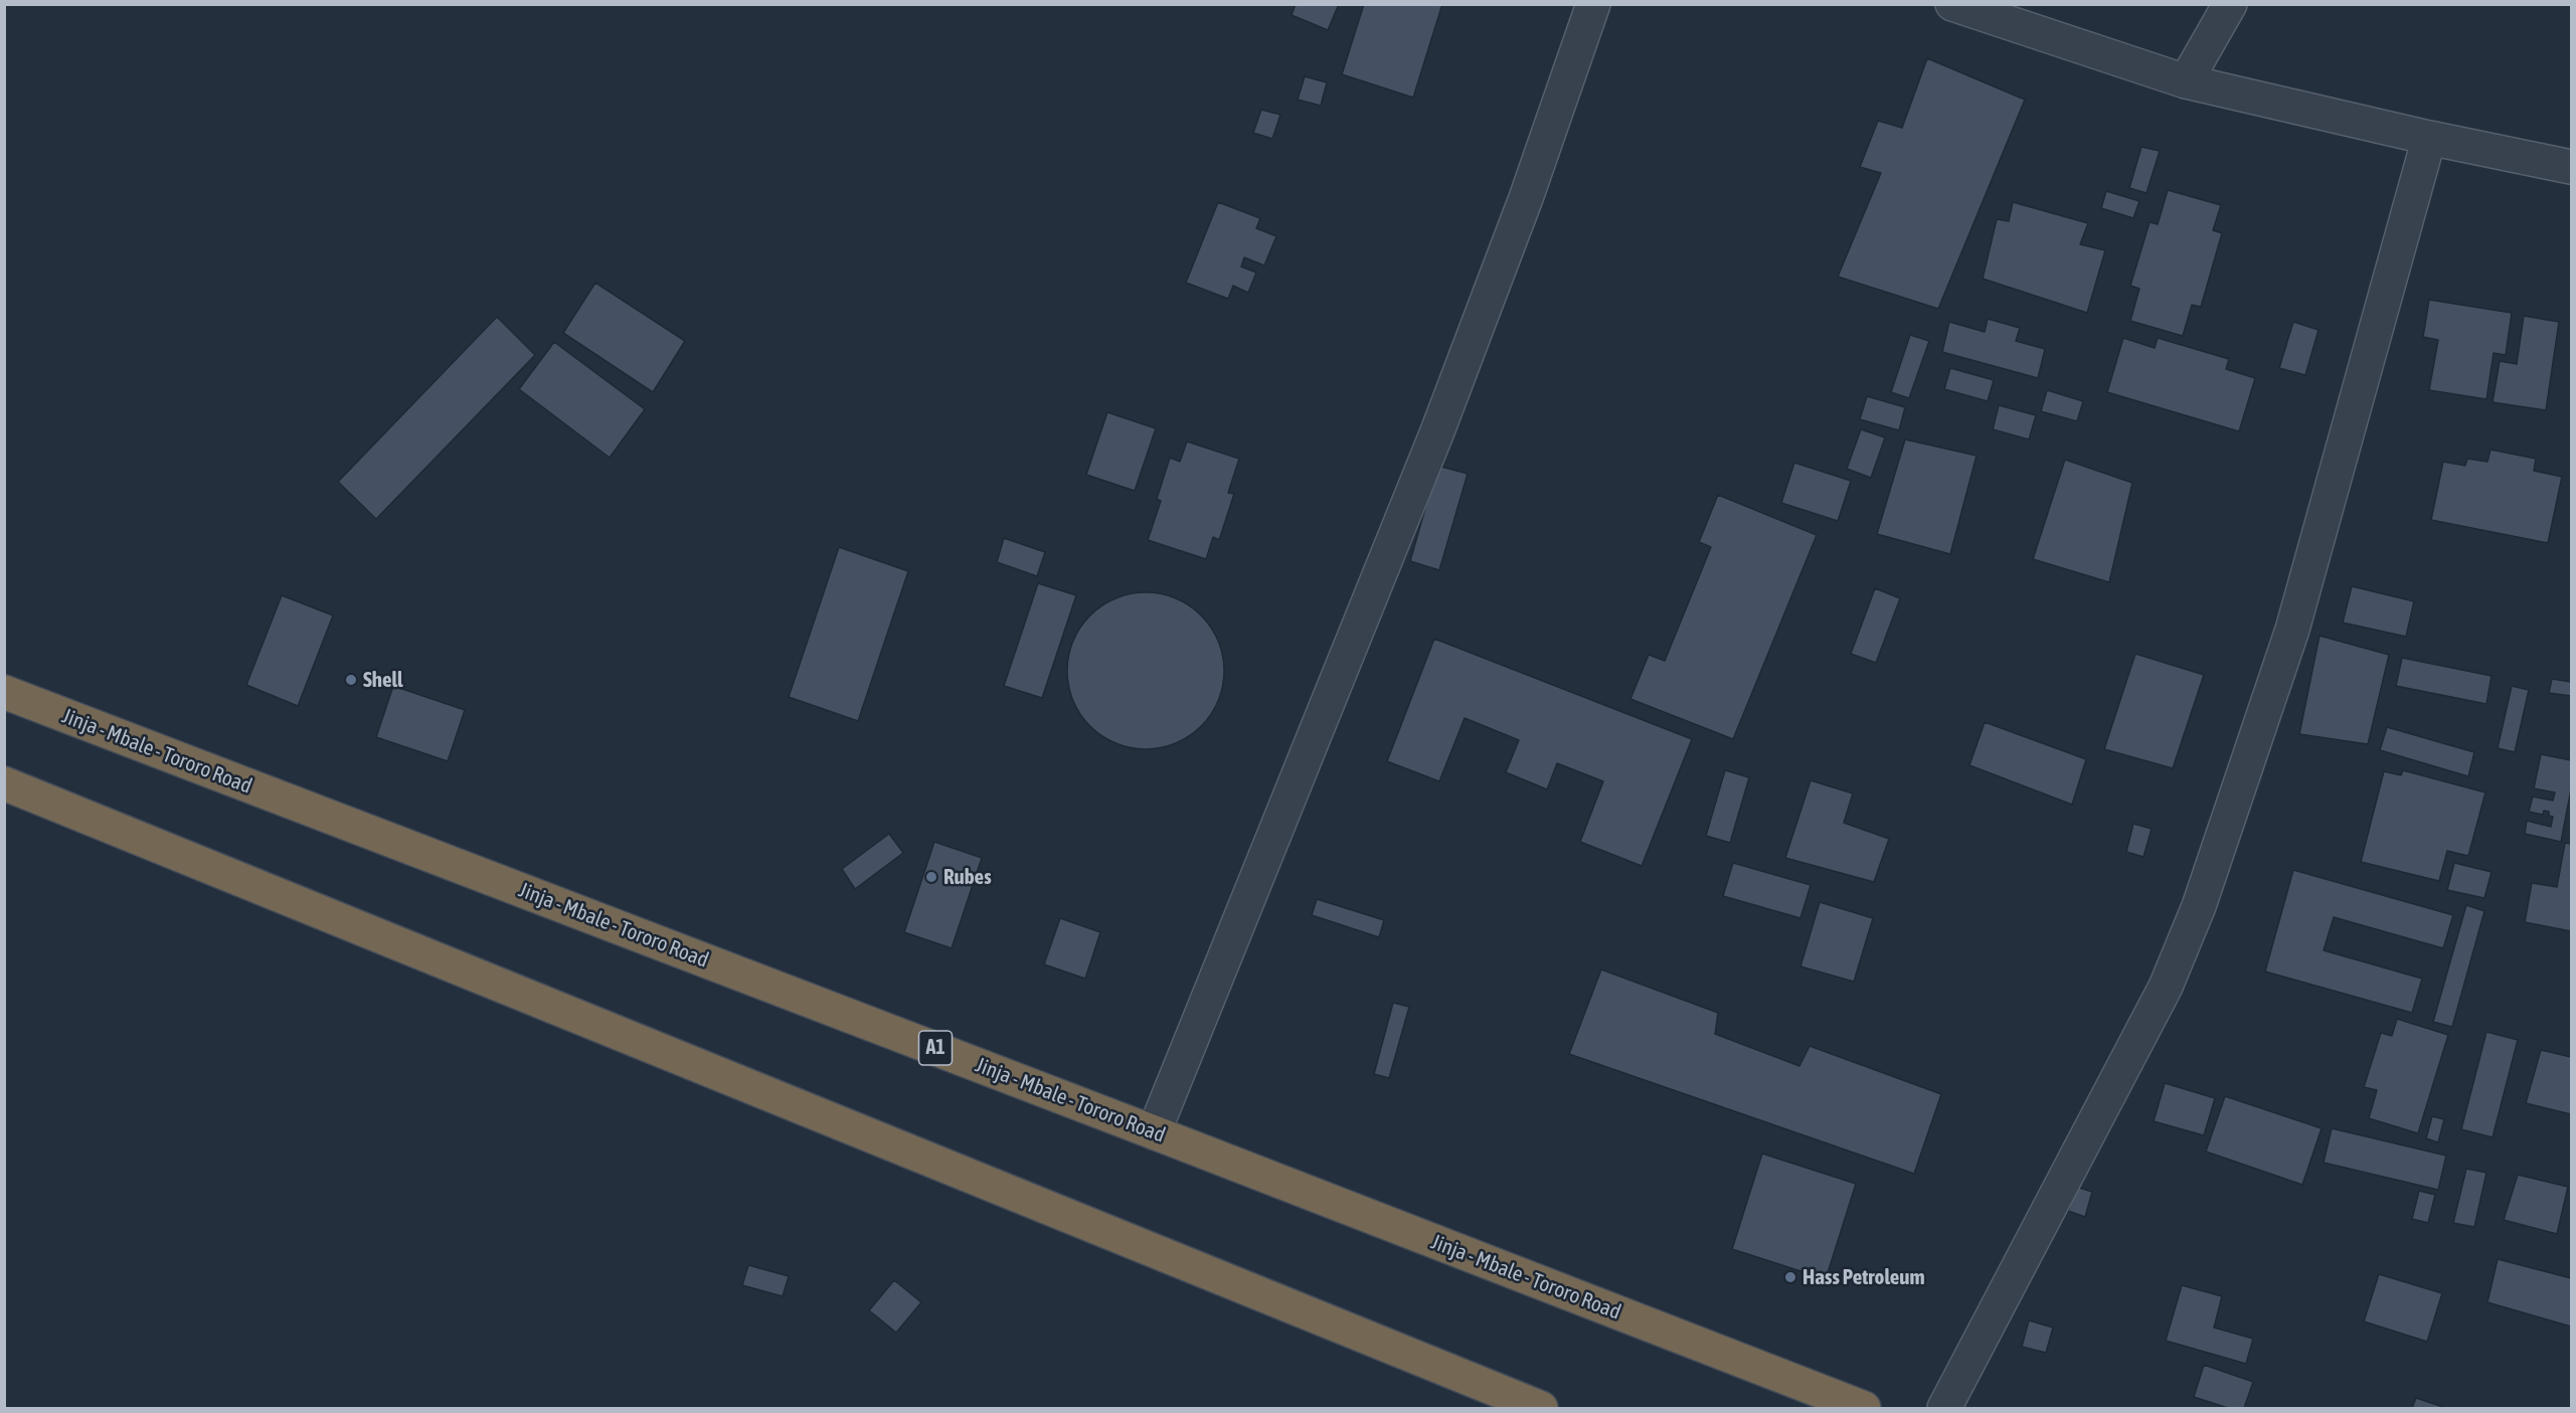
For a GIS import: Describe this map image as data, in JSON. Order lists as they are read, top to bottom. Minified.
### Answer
{"streets":{"highway":["Jinja - Mbale - Tororo Road","A1"]},"places":["Shell","Rubes","Hass Petroleum"]}
